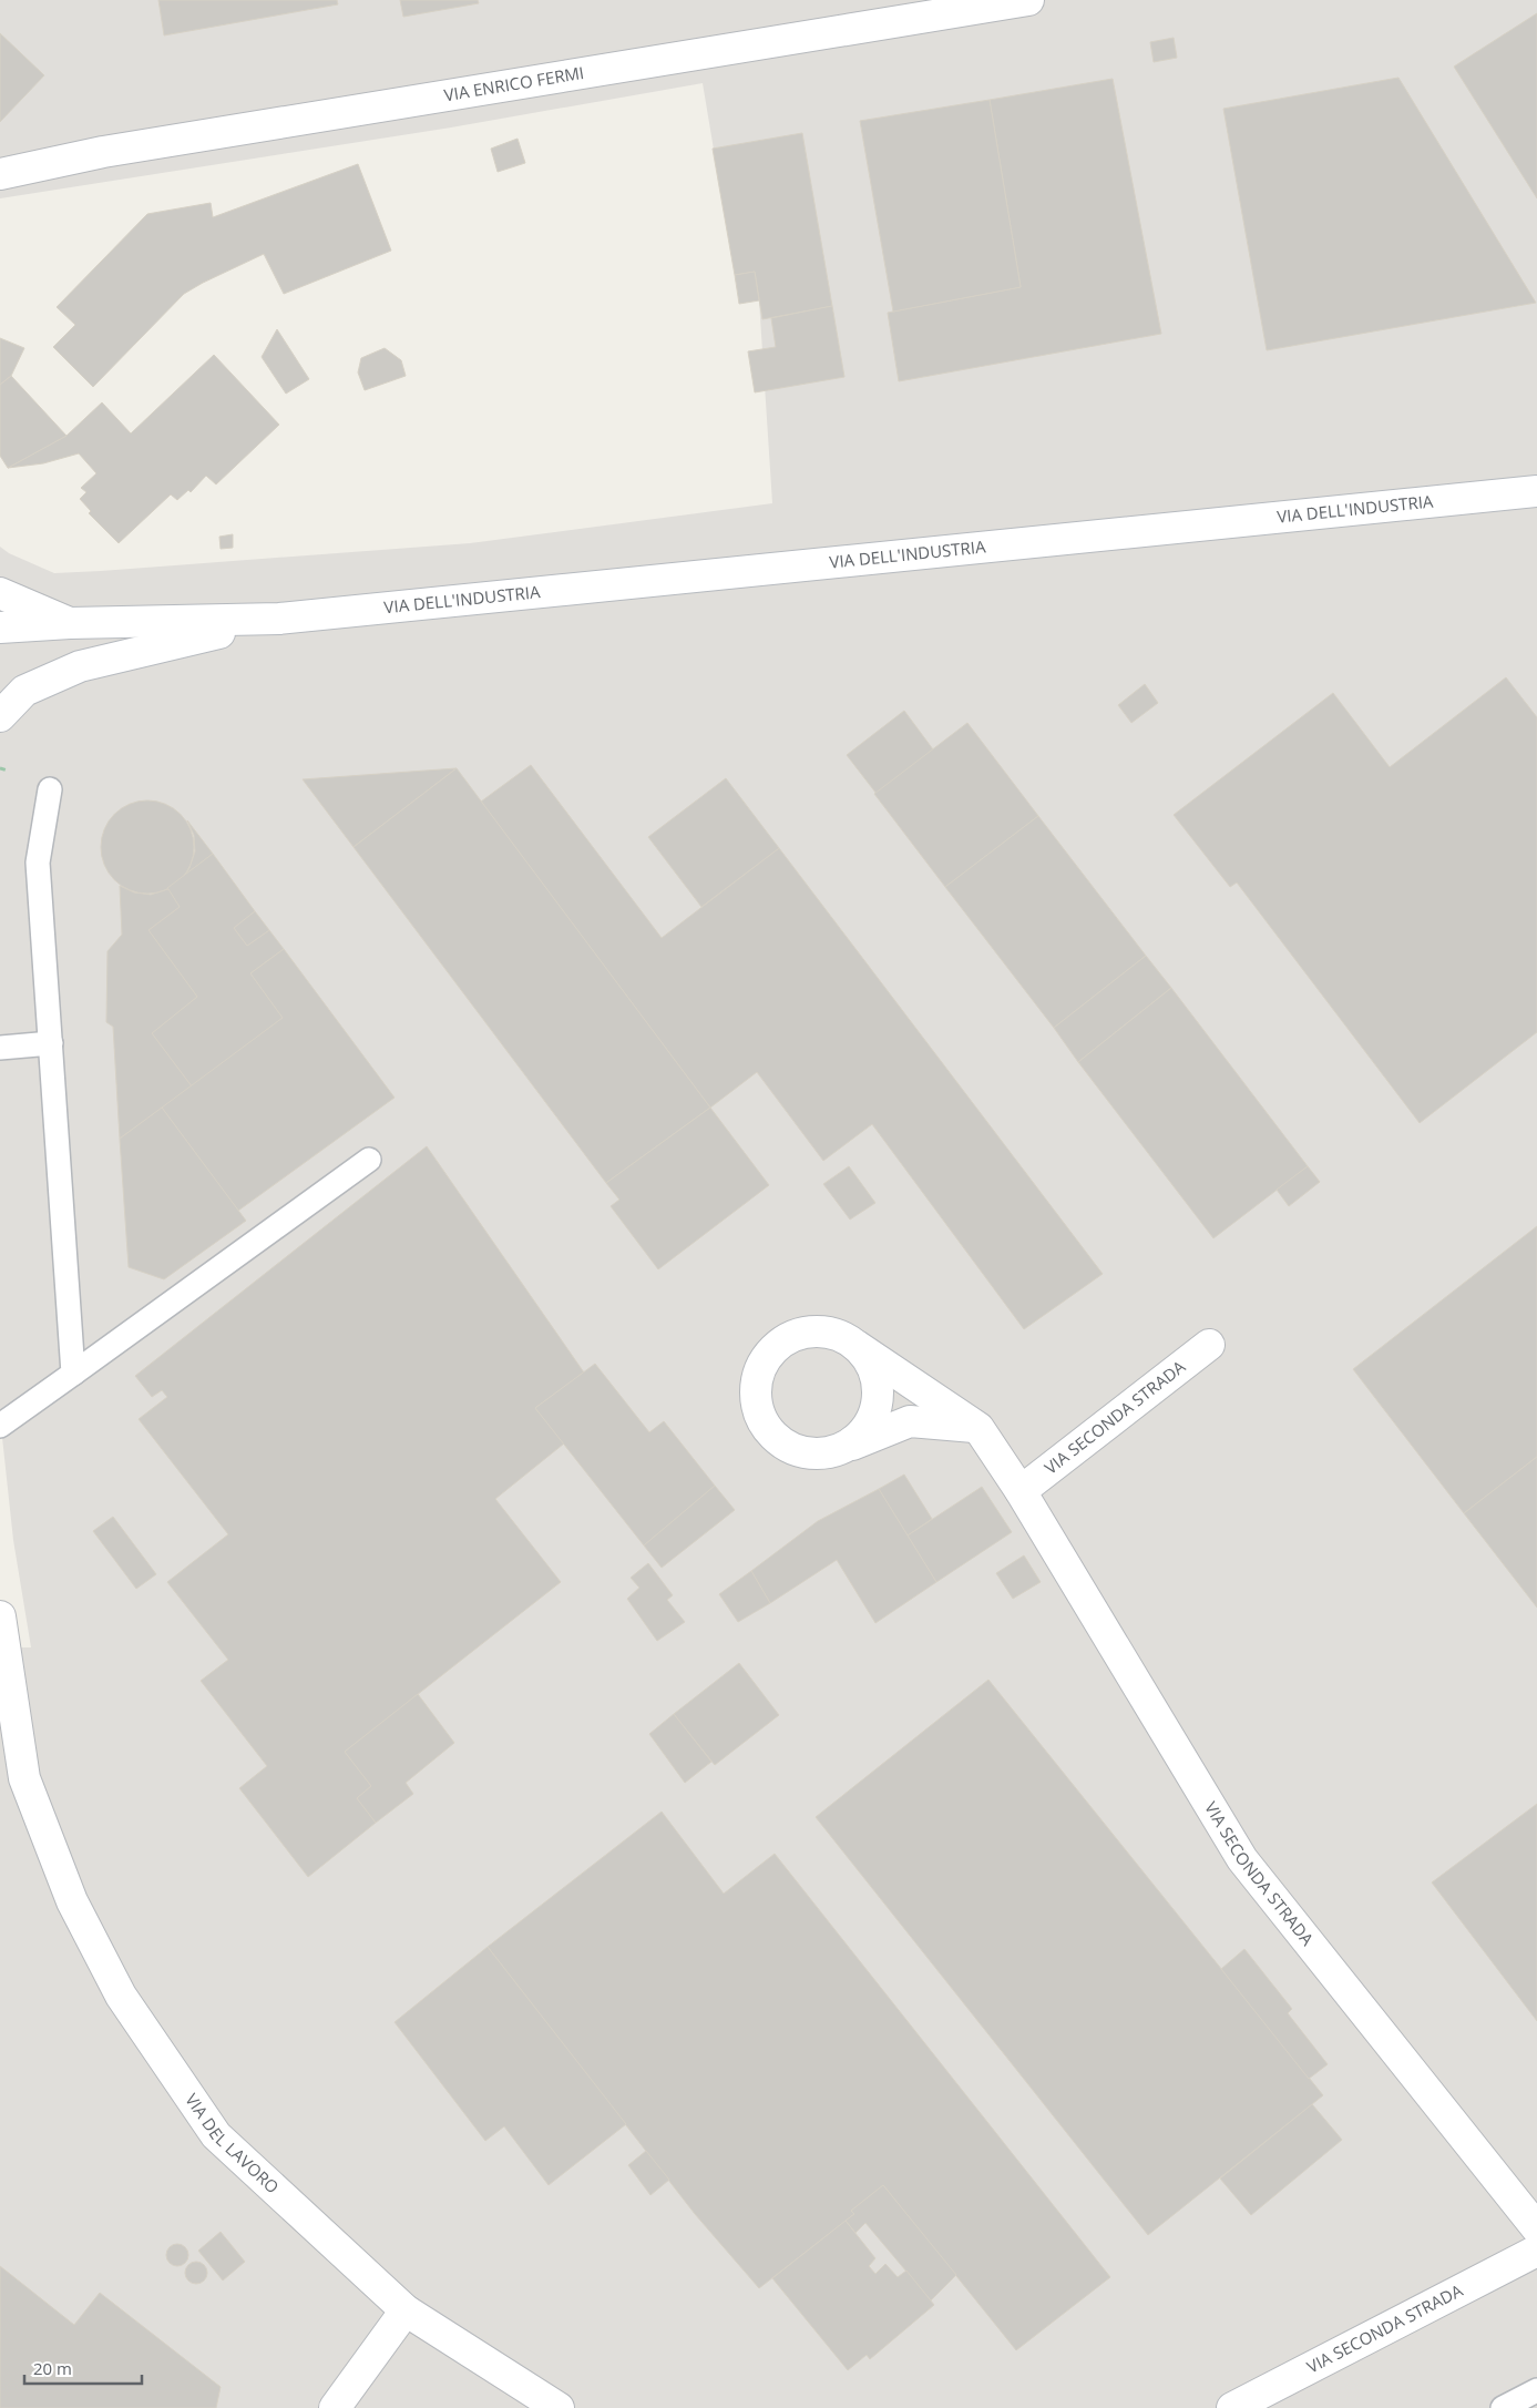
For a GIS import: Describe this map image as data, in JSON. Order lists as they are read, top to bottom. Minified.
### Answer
{"streets":{"street":["VIA ENRICO FERMI","VIA DELL'INDUSTRIA","VIA SECONDA STRADA","VIA DEL LAVORO"]},"scale_bar":"20 m"}
